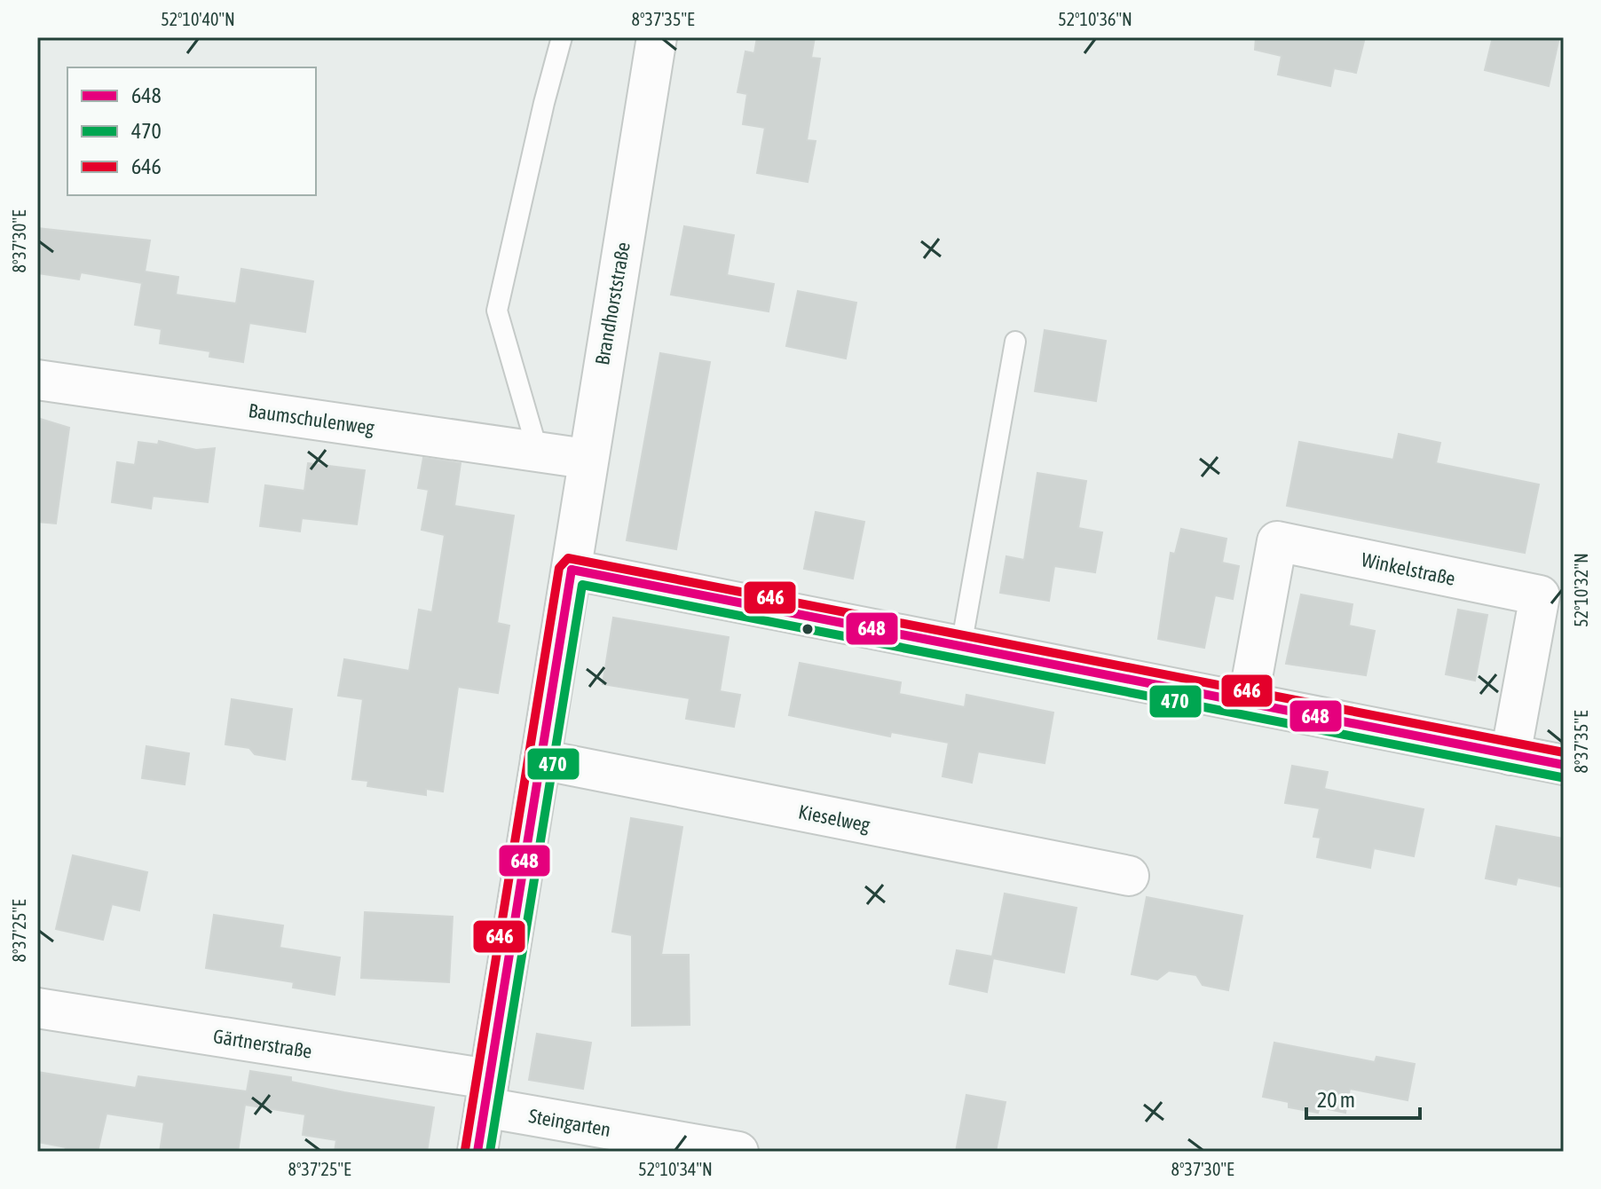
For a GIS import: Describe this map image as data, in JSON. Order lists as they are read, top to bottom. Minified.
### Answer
{"streets":{"street":["Brandhorststraße","Baumschulenweg","Winkelstraße","Kieselweg","Gärtnerstraße","Steingarten"]},"crossings":[["Brandhorststraße","Baumschulenweg"],["Brandhorststraße","Kieselweg"],["Brandhorststraße","Gärtnerstraße"],["Brandhorststraße","Steingarten"],["Gärtnerstraße","Steingarten"]],"lines":["transit line 646","transit line 648","transit line 470"],"legend":["648","470","646"],"scale_bar":"20 m","coordinates":["52°10'40\"N","8°37'35\"E","52°10'36\"N","8°37'30\"E","52°10'32\"N","8°37'25\"E","52°10'34\"N"]}
